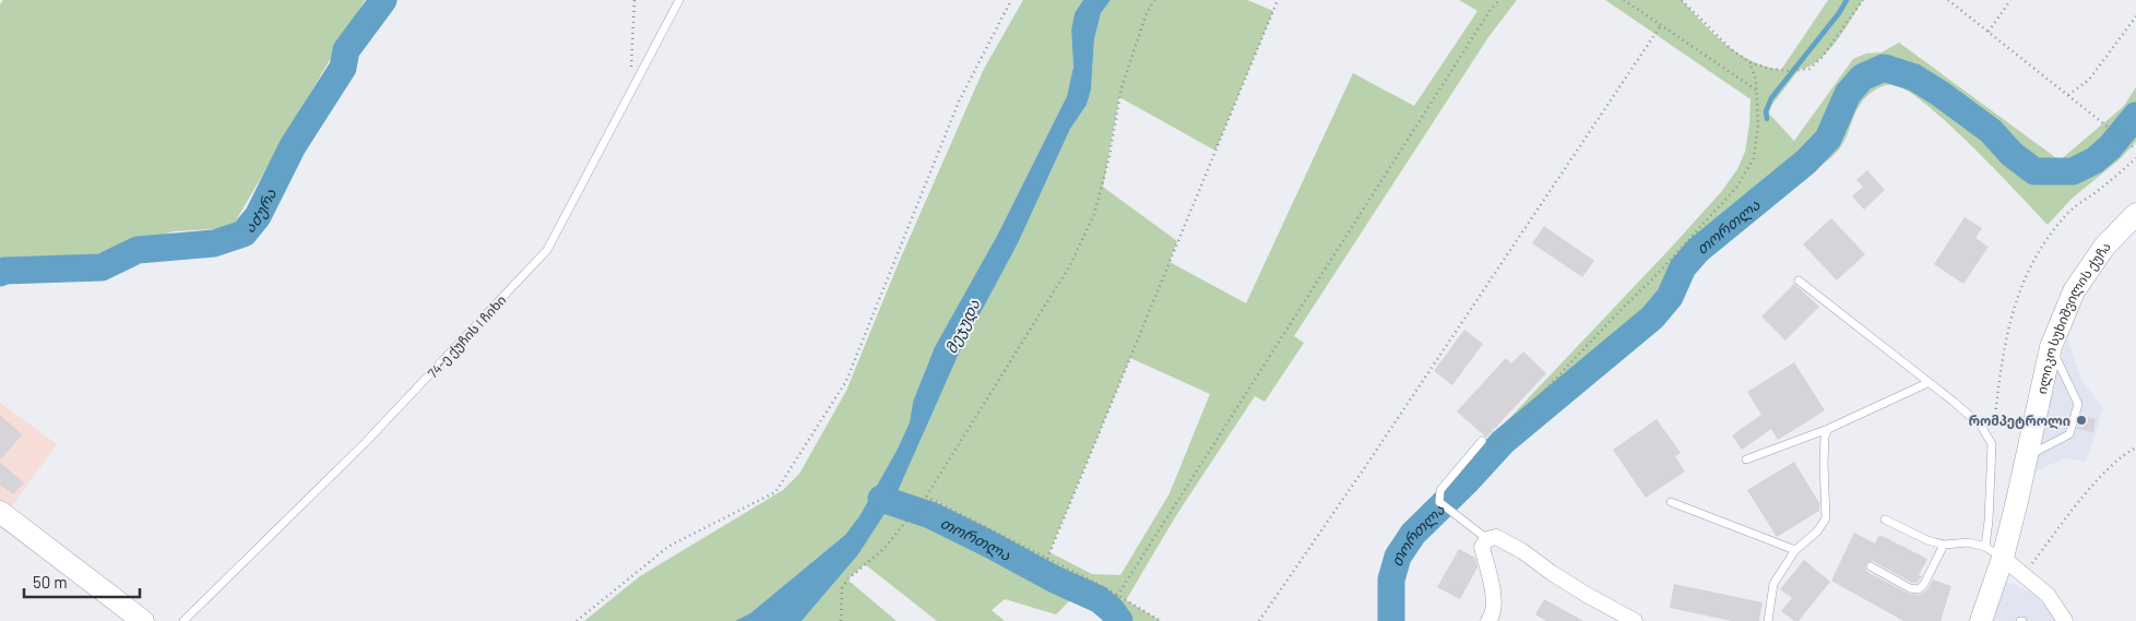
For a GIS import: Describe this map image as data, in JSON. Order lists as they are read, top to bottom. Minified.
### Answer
{"streets":{"main road":["ილიკო სუხიშვილის ქუჩა"],"lane":["74-ე ქუჩის I ჩიხი"]},"water":["აძურა","თორთლა","მეჯუდა"],"places":["რომპეტროლი"],"scale_bar":"50 m"}
